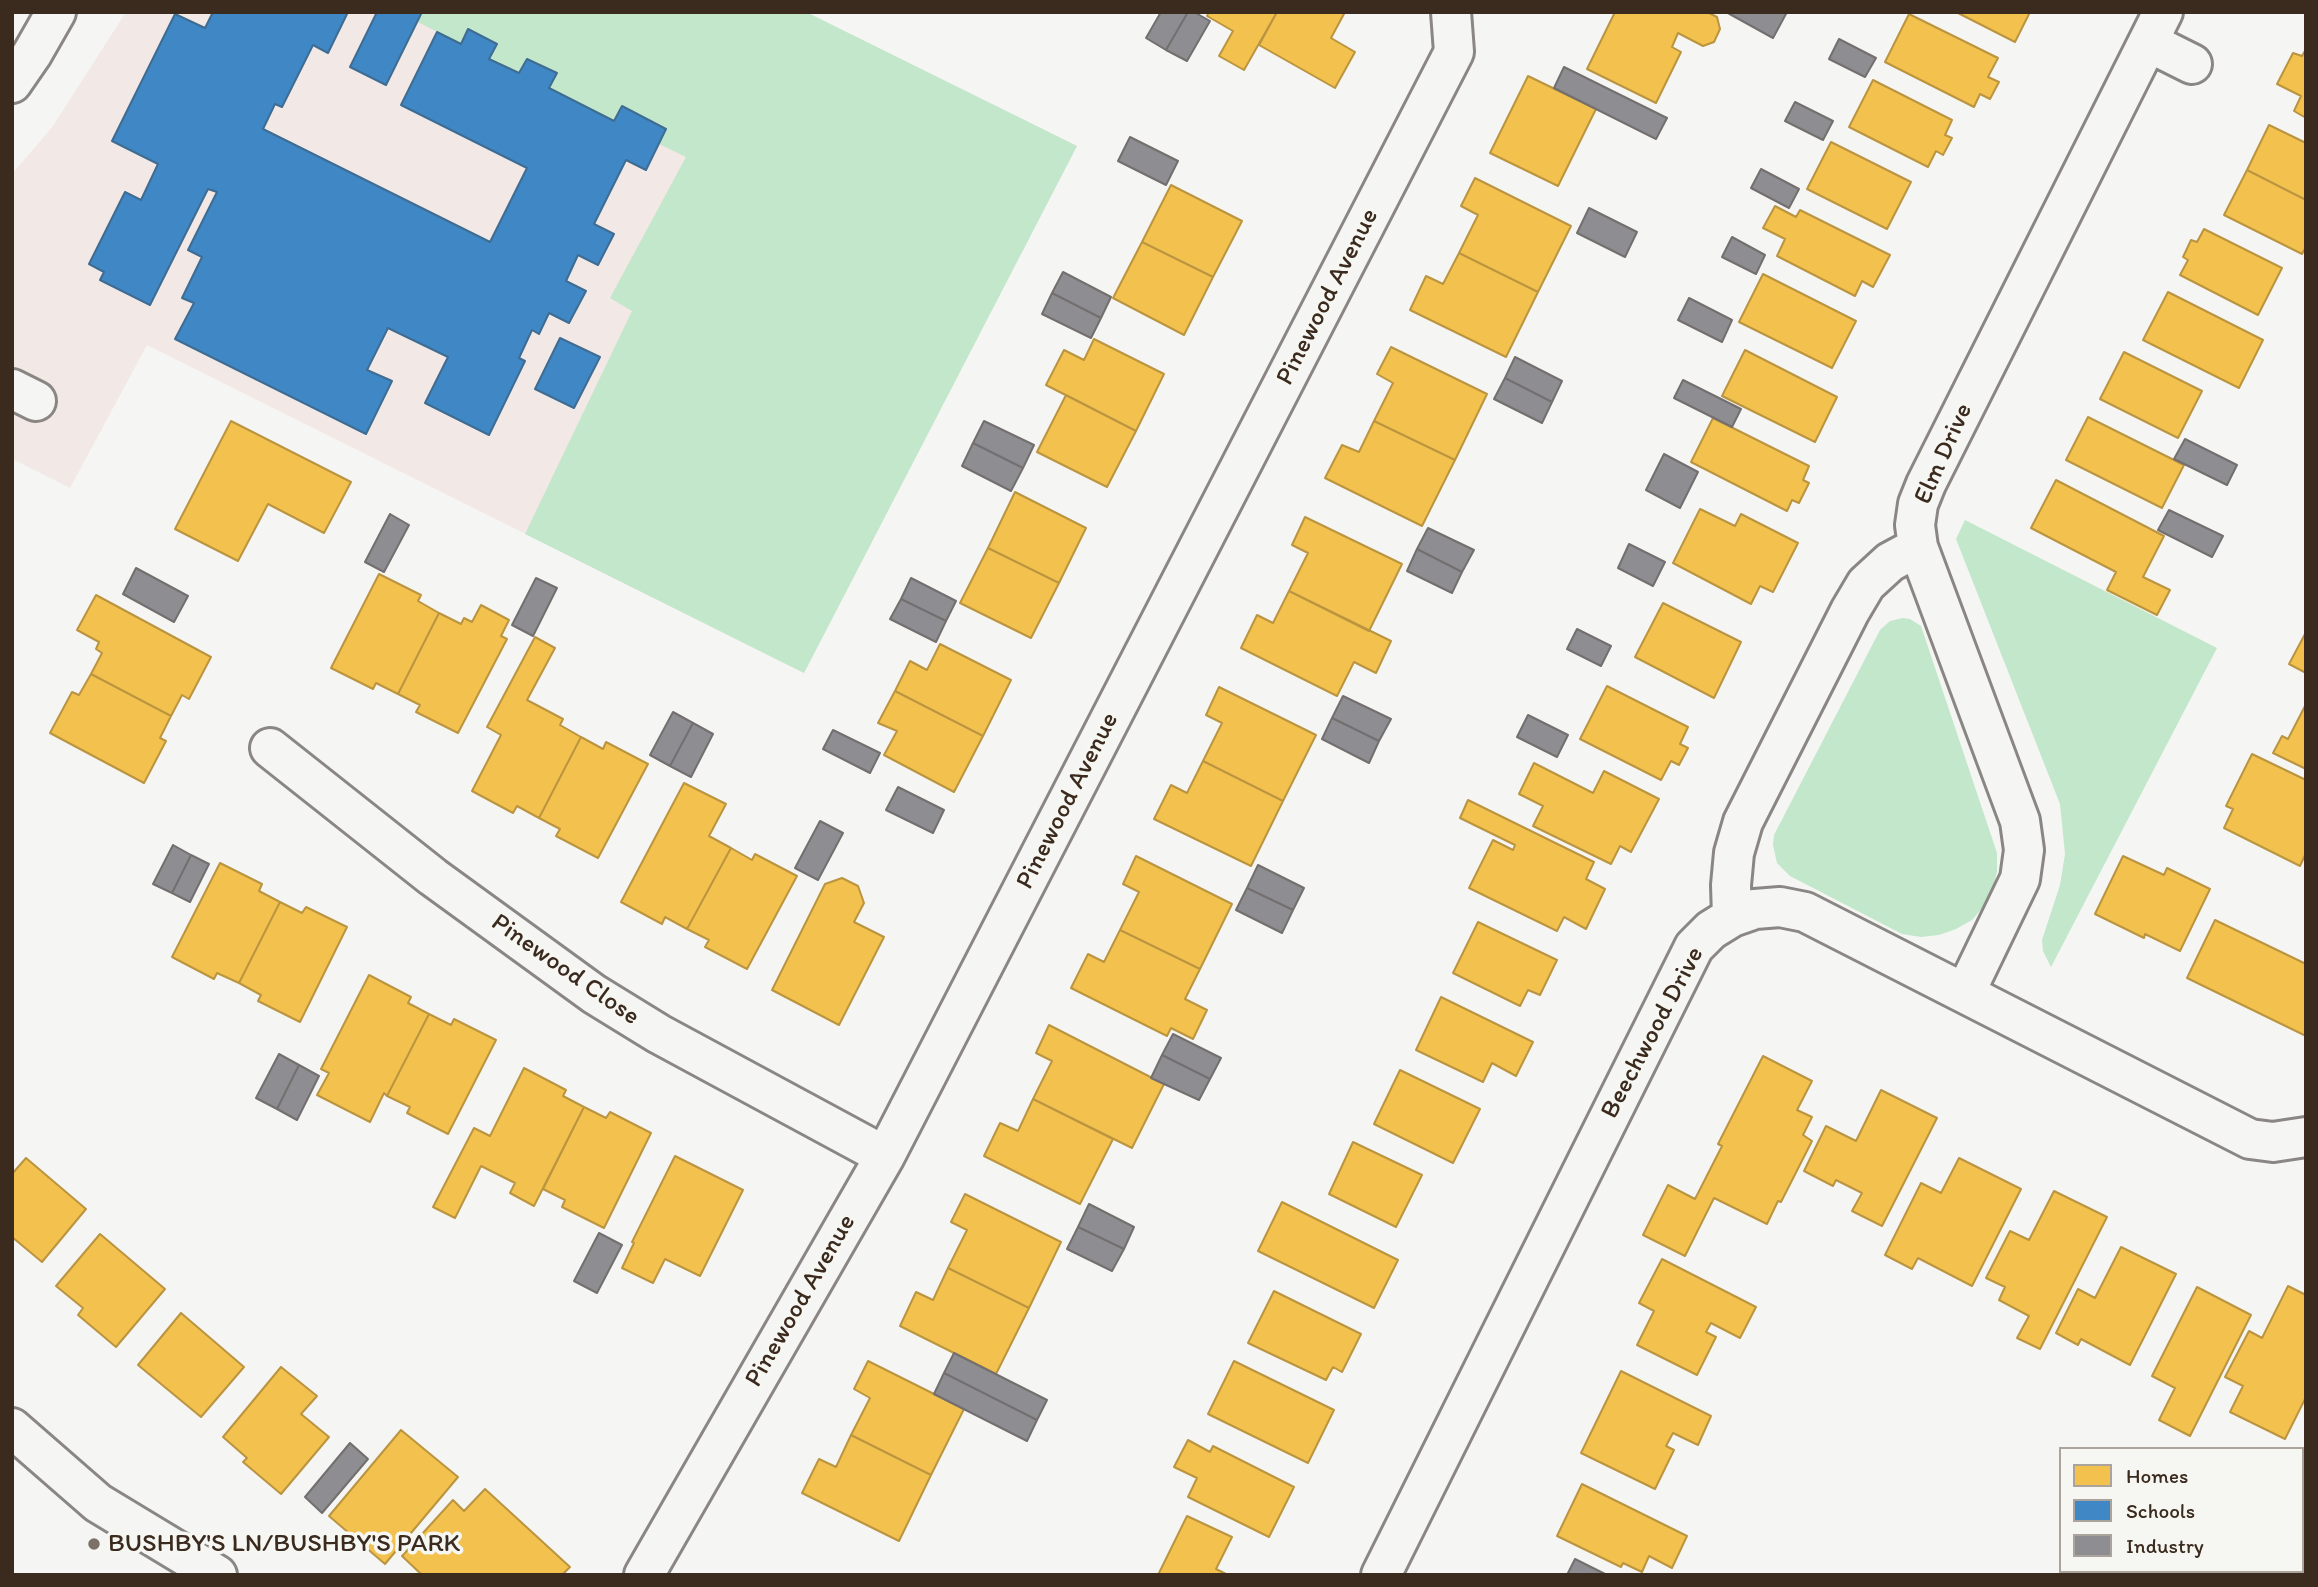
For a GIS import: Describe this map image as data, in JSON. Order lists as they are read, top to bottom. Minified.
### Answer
{"streets":{"street":["Pinewood Avenue","Elm Drive","Pinewood Close","Beechwood Drive"]},"crossings":[["Pinewood Avenue","Pinewood Close"],["Elm Drive","Beechwood Drive"]],"places":["BUSHBY'S LN/BUSHBY'S PARK"],"legend":["Homes","Schools","Industry"]}
